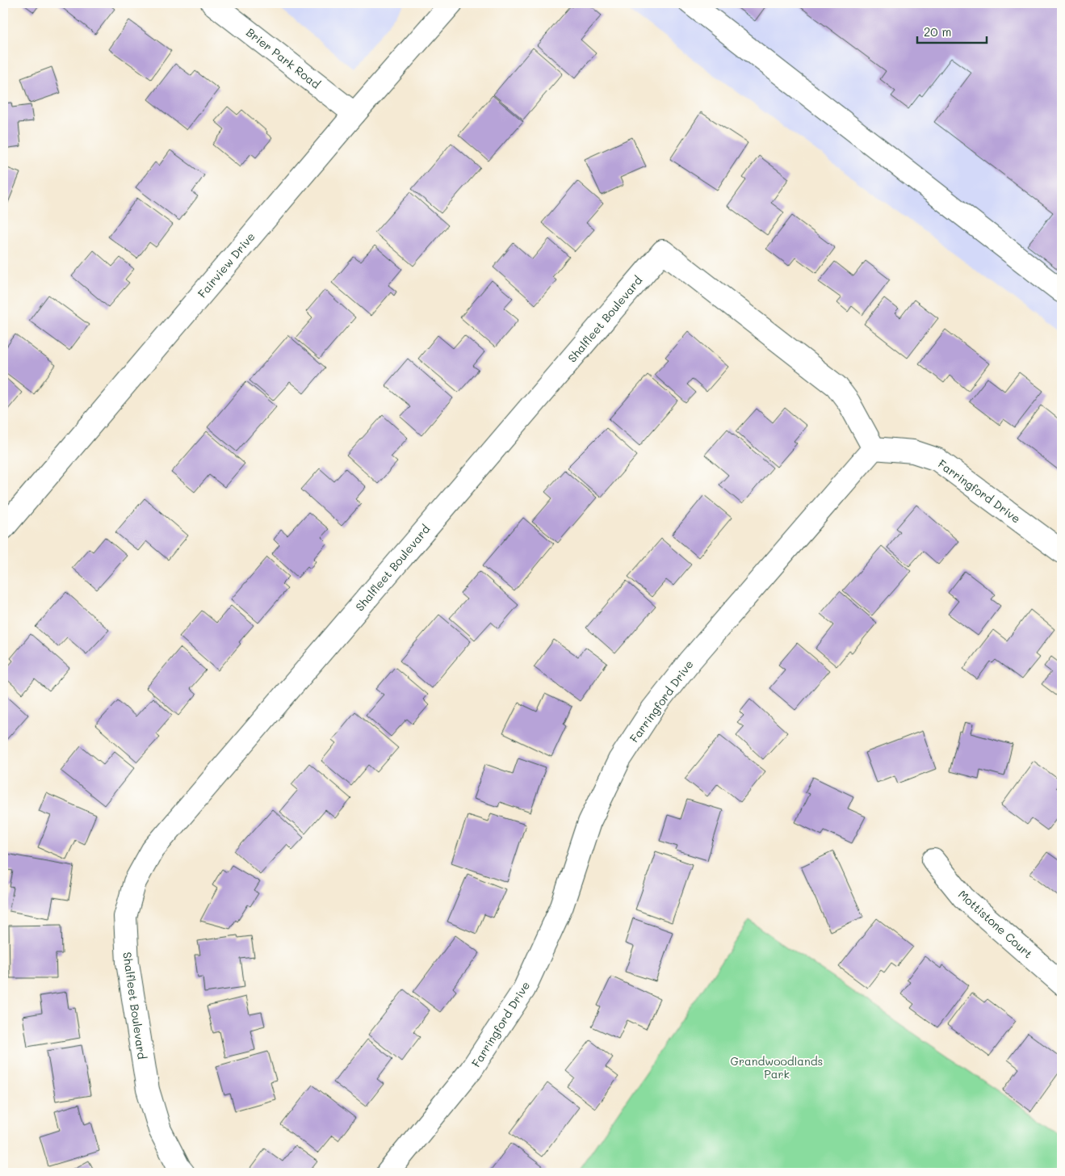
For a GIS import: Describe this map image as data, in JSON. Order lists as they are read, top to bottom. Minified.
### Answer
{"streets":{"street":["Brier Park Road","Fairview Drive","Shalfleet Boulevard","Farringford Drive","Mottistone Court"]},"crossings":[["Brier Park Road","Fairview Drive"],["Shalfleet Boulevard","Farringford Drive"]],"parks":["Grandwoodlands Park"],"scale_bar":"20 m"}
